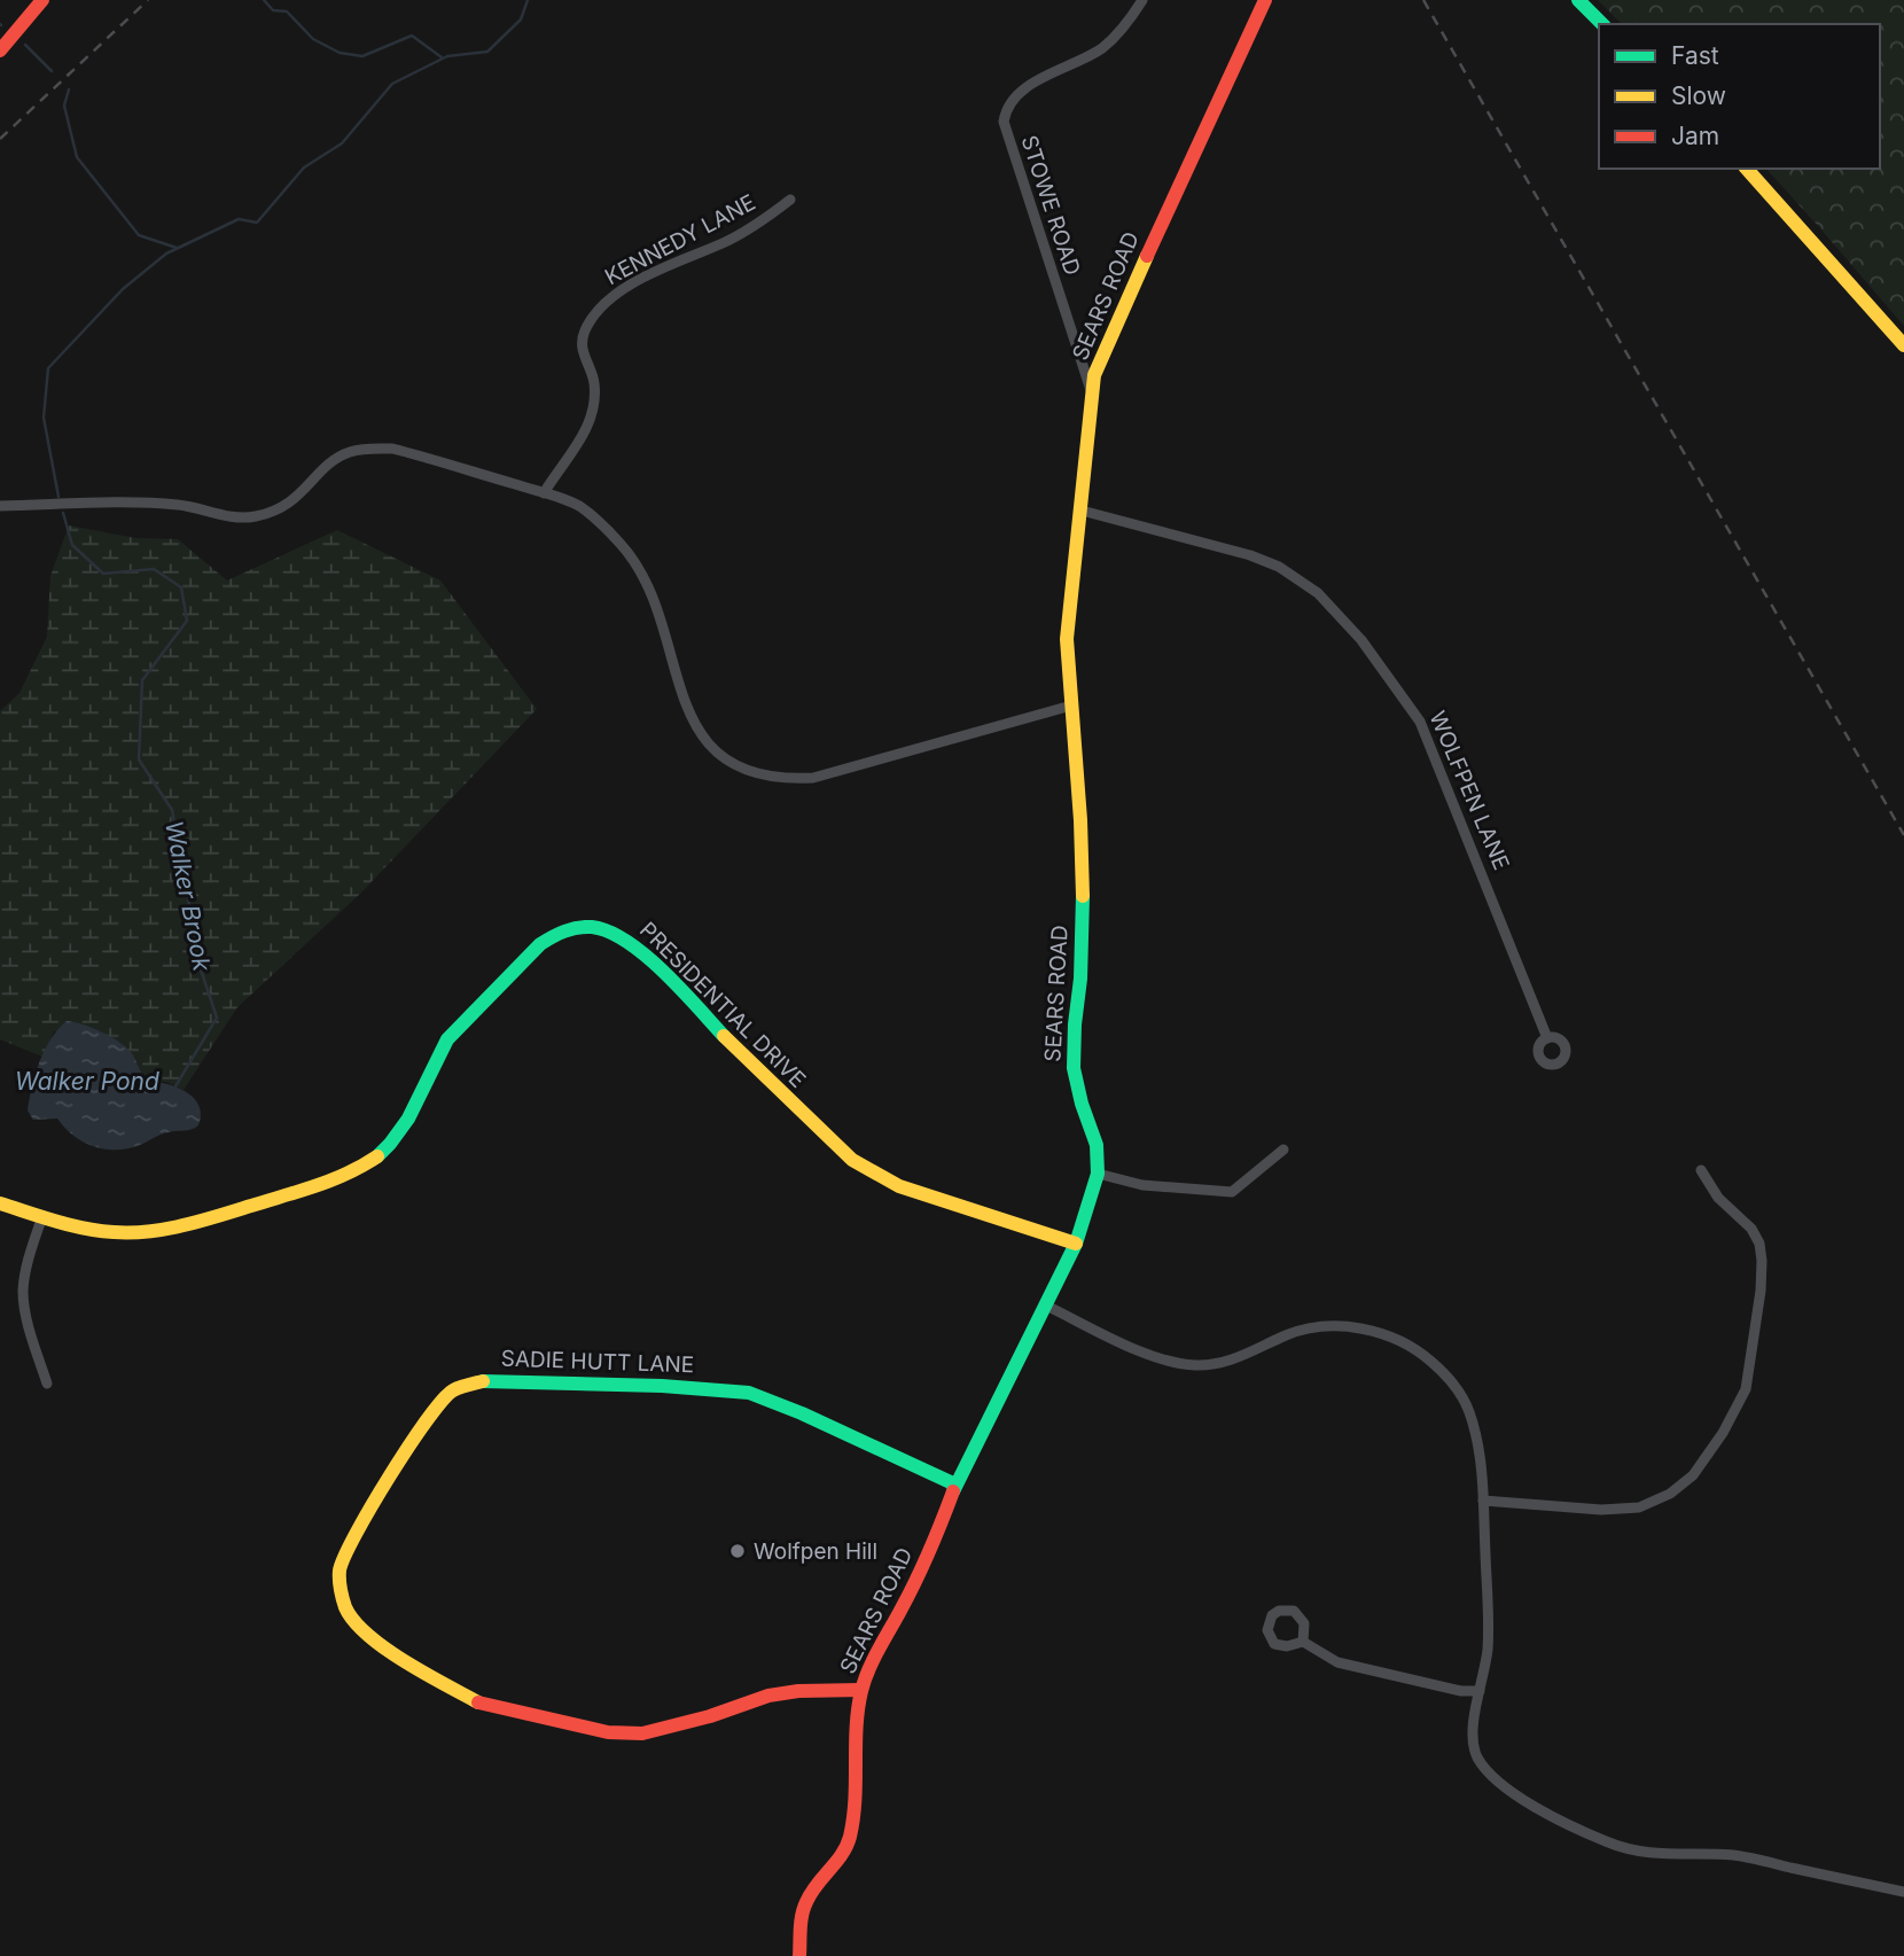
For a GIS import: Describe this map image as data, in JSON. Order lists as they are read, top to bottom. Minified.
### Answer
{"streets":{"street":["STOWE ROAD","KENNEDY LANE","SEARS ROAD","WOLFPEN LANE","PRESIDENTIAL DRIVE","SADIE HUTT LANE"]},"crossings":[["STOWE ROAD","SEARS ROAD"],["SEARS ROAD","WOLFPEN LANE"],["SEARS ROAD","PRESIDENTIAL DRIVE"],["SEARS ROAD","SADIE HUTT LANE"]],"water":["Walker Brook","Walker Pond"],"places":["Wolfpen Hill"],"legend":["Fast","Slow","Jam"]}
